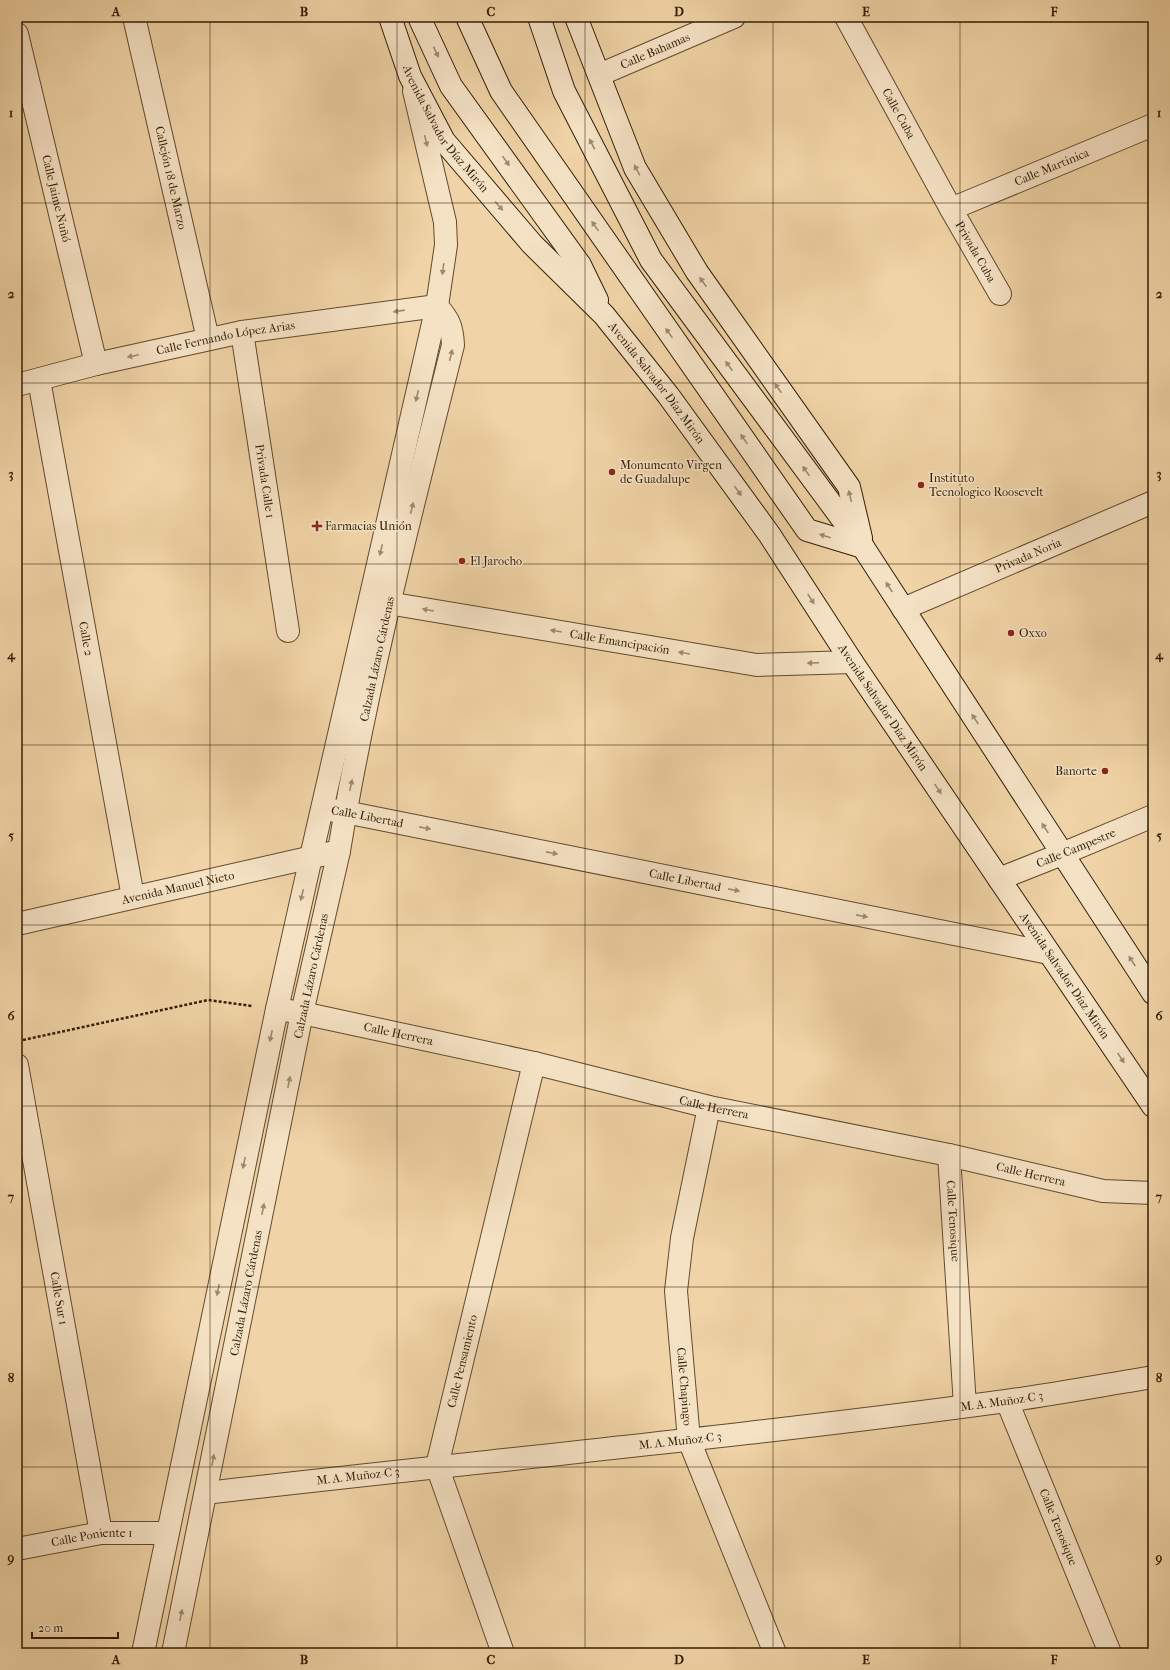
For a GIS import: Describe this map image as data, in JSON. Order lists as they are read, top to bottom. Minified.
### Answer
{"streets":{"street":["Calle Bahamas","Calle Cuba","Avenida Salvador Díaz Mirón","Calle Martinica","Callejón 18 de Marzo","Calle Jaime Nuñó","Privada Cuba","Calle Fernando López Arias","Privada Calle 1","Privada Noria","Calle 2","Calle Emancipación","Calzada Lázaro Cárdenas","Calle Libertad","Calle Campestre","Avenida Manuel Nieto","Calle Herrera","Calle Tenosique","Calle Sur 1","Calle Pensamiento","Calle Chapingo","M. A. Muñoz-C 3","Calle Poniente 1"]},"crossings":[["Calle Cuba","Calle Martinica"],["Calle Cuba","Privada Cuba"],["Avenida Salvador Díaz Mirón","Calle Emancipación"],["Avenida Salvador Díaz Mirón","Calzada Lázaro Cárdenas"],["Avenida Salvador Díaz Mirón","Calle Libertad"],["Avenida Salvador Díaz Mirón","Calle Campestre"],["Calle Martinica","Privada Cuba"],["Callejón 18 de Marzo","Calle Fernando López Arias"],["Calle Jaime Nuñó","Calle Fernando López Arias"],["Calle Fernando López Arias","Privada Calle 1"],["Calle Fernando López Arias","Calle 2"],["Calle Fernando López Arias","Calzada Lázaro Cárdenas"],["Calle 2","Avenida Manuel Nieto"],["Calle Emancipación","Calzada Lázaro Cárdenas"],["Calzada Lázaro Cárdenas","Calle Libertad"],["Calzada Lázaro Cárdenas","Avenida Manuel Nieto"],["Calzada Lázaro Cárdenas","Calle Herrera"],["Calzada Lázaro Cárdenas","M. A. Muñoz-C 3"],["Calzada Lázaro Cárdenas","Calle Poniente 1"],["Calle Herrera","Calle Tenosique"],["Calle Herrera","Calle Pensamiento"],["Calle Herrera","Calle Chapingo"],["Calle Tenosique","M. A. Muñoz-C 3"],["Calle Sur 1","Calle Poniente 1"],["Calle Pensamiento","M. A. Muñoz-C 3"],["Calle Chapingo","M. A. Muñoz-C 3"]],"one_way":["Calle Fernando López Arias","Calle Emancipación","Calle Libertad"],"places":{"other":["Monumento Virgen de Guadalupe","Instituto Tecnologico Roosevelt","El Jarocho","Oxxo","Banorte"],"health":["Farmacias Unión"]},"scale_bar":"20 m","grid":{"columns":["A","B","C","D","E","F"],"rows":["1","2","3","4","5","6","7","8","9"]}}
